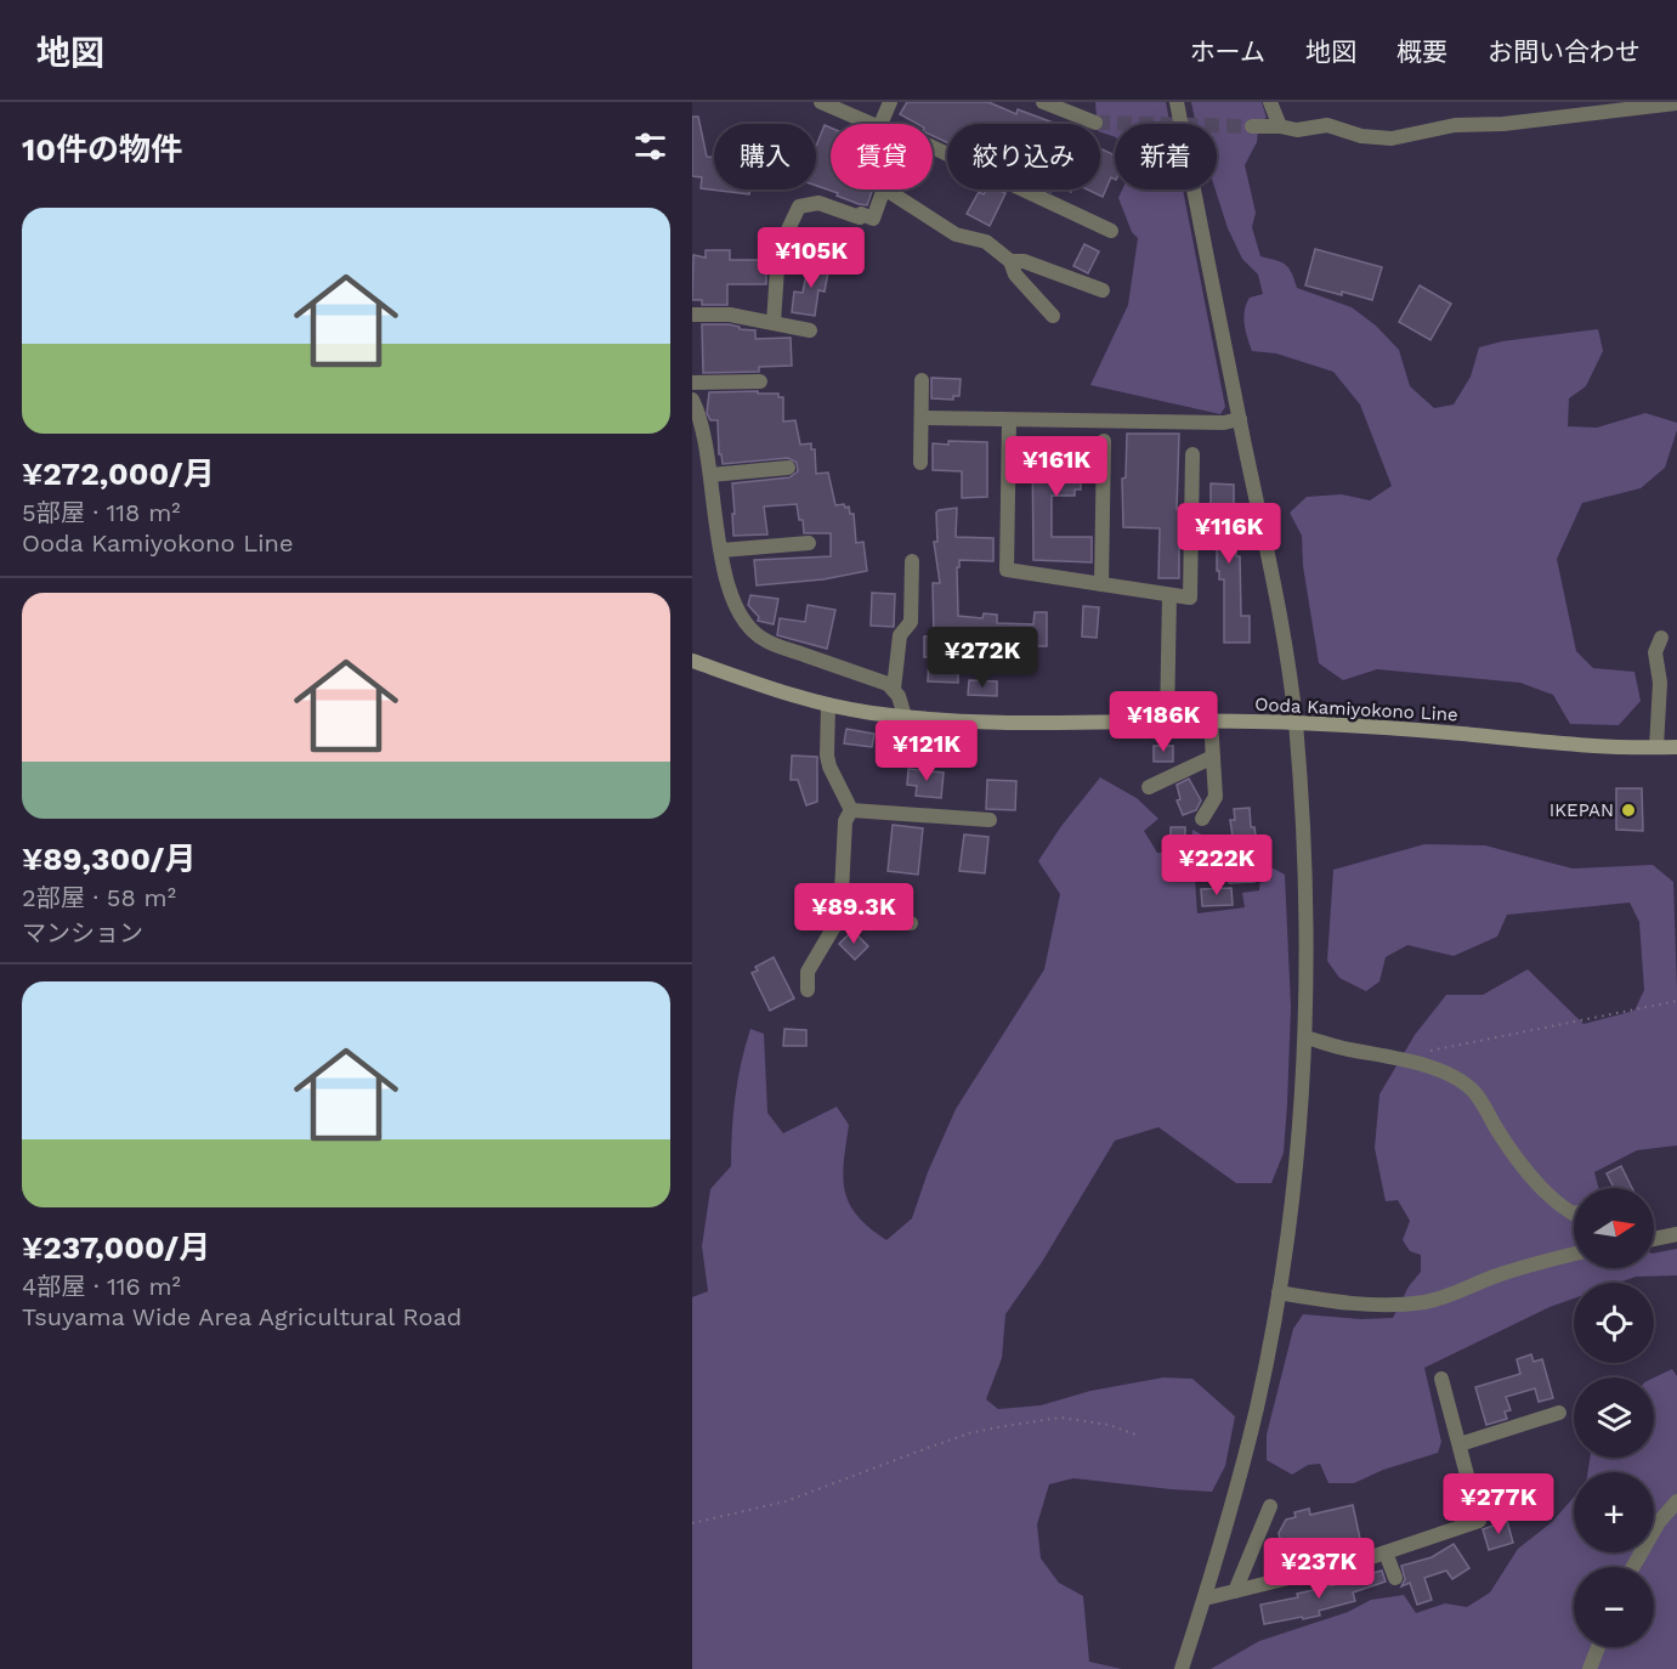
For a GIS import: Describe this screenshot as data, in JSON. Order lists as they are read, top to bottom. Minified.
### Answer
{"streets":{"main road":["Ooda Kamiyokono Line"]},"places":["IKEPAN"],"north":"right","page":{"header":"地図","nav":["ホーム","地図","概要","お問い合わせ"],"heading":"10件の物件","chip":["購入","賃貸","絞り込み","新着"],"list":[{"name":"¥272,000/月","note":"5部屋 · 118 m² · Ooda Kamiyokono Line"},{"name":"¥89,300/月","note":"2部屋 · 58 m² · マンション"},{"name":"¥237,000/月","note":"4部屋 · 116 m² · Tsuyama Wide Area Agricultural Road"}],"price":["¥105K","¥161K","¥116K","¥272K","¥186K","¥121K","¥222K","¥89.3K","¥277K","¥237K"],"map_buttons":["+","−"]}}
